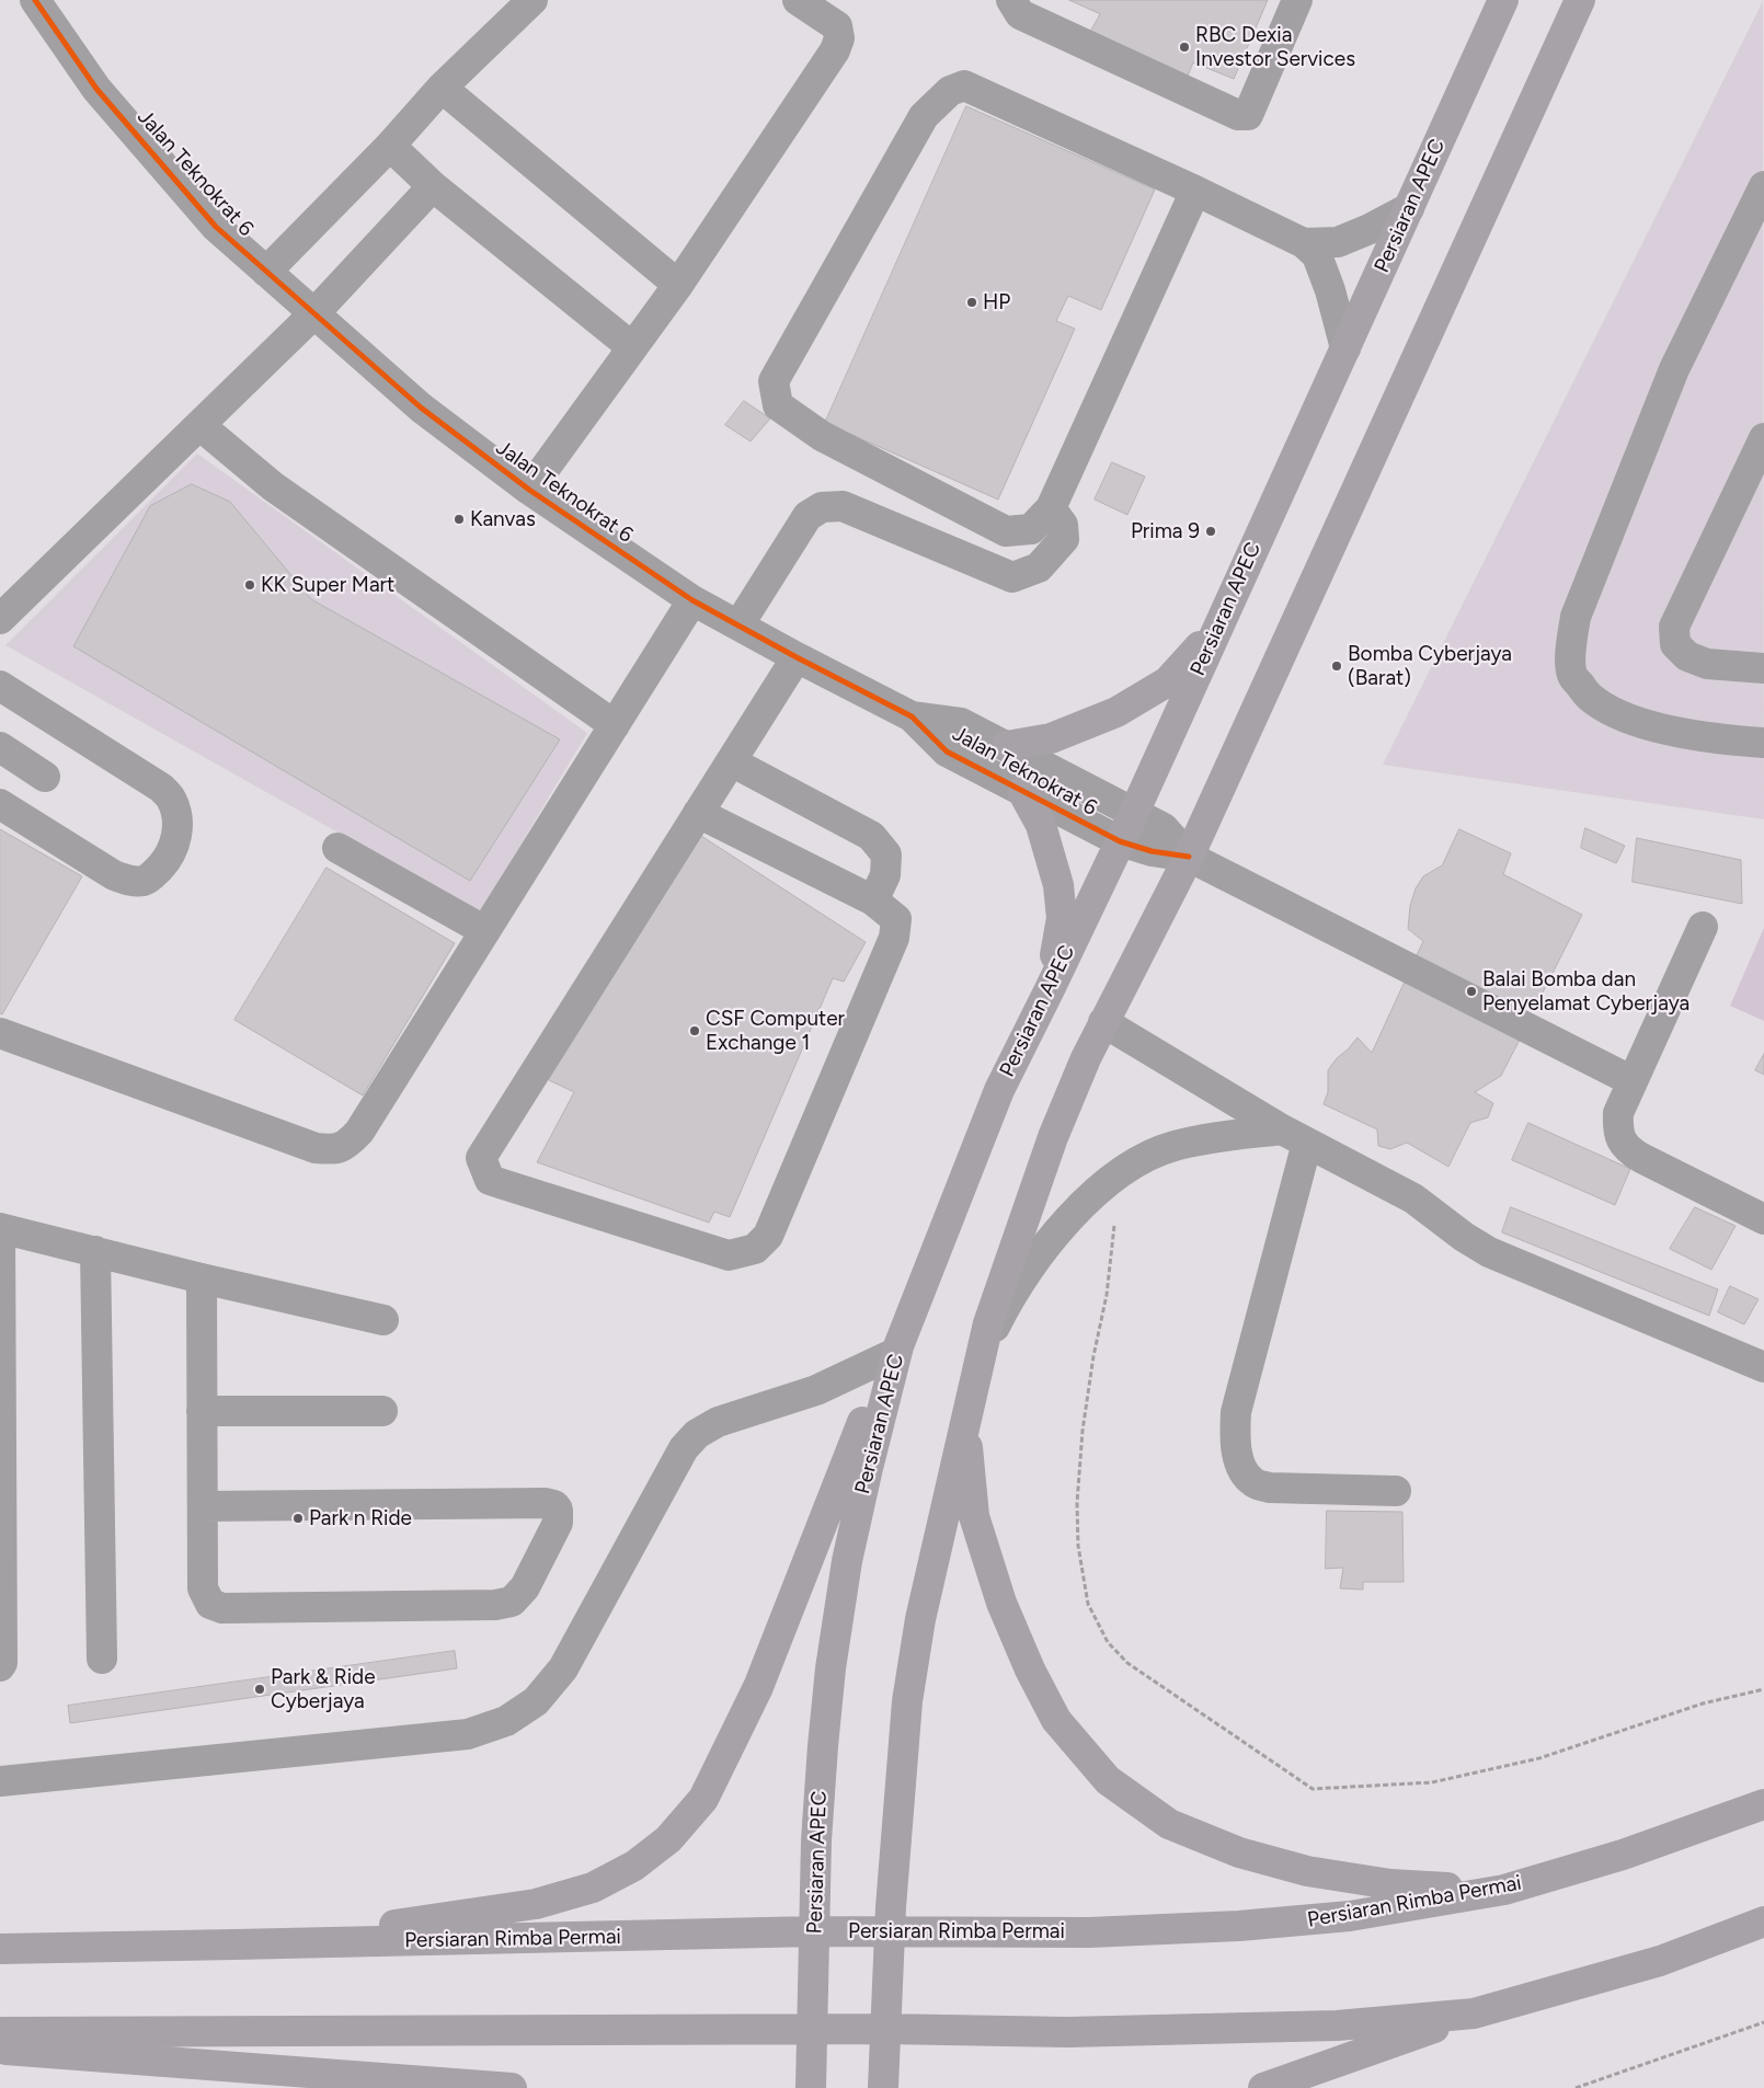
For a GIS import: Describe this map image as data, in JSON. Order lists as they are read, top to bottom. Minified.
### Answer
{"streets":{"main road":["Persiaran APEC","Persiaran Rimba Permai"],"street":["Jalan Teknokrat 6"]},"crossings":[["Jalan Teknokrat 6","Persiaran APEC"],["Persiaran APEC","Persiaran Rimba Permai"]],"places":["RBC Dexia Investor Services","HP","Kanvas","Prima 9","KK Super Mart","Bomba Cyberjaya (Barat)","Balai Bomba dan Penyelamat Cyberjaya","CSF Computer Exchange 1","Park n Ride","Park & Ride Cyberjaya"]}
